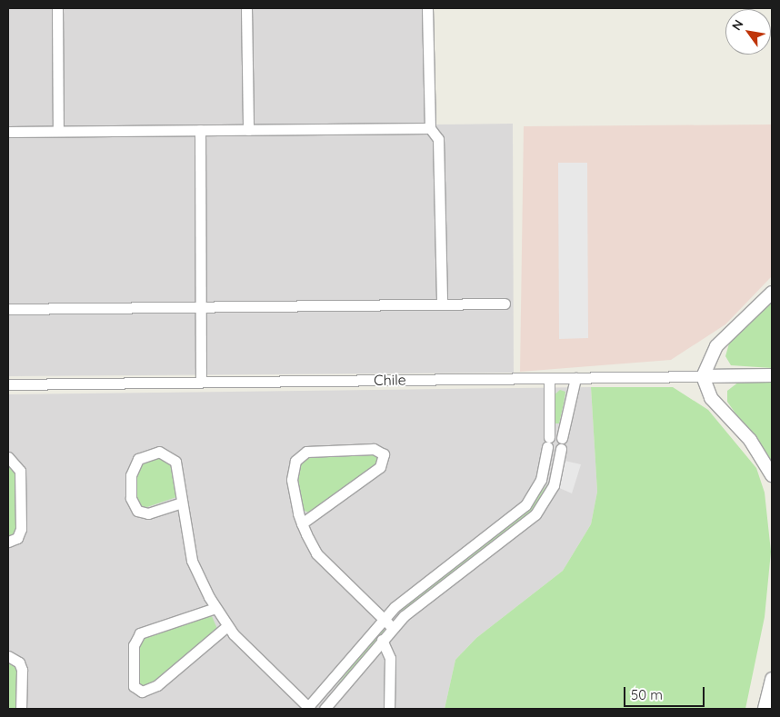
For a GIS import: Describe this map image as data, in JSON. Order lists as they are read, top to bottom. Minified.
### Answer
{"streets":{"street":["Chile"]},"scale_bar":"50 m","north":"top left"}
